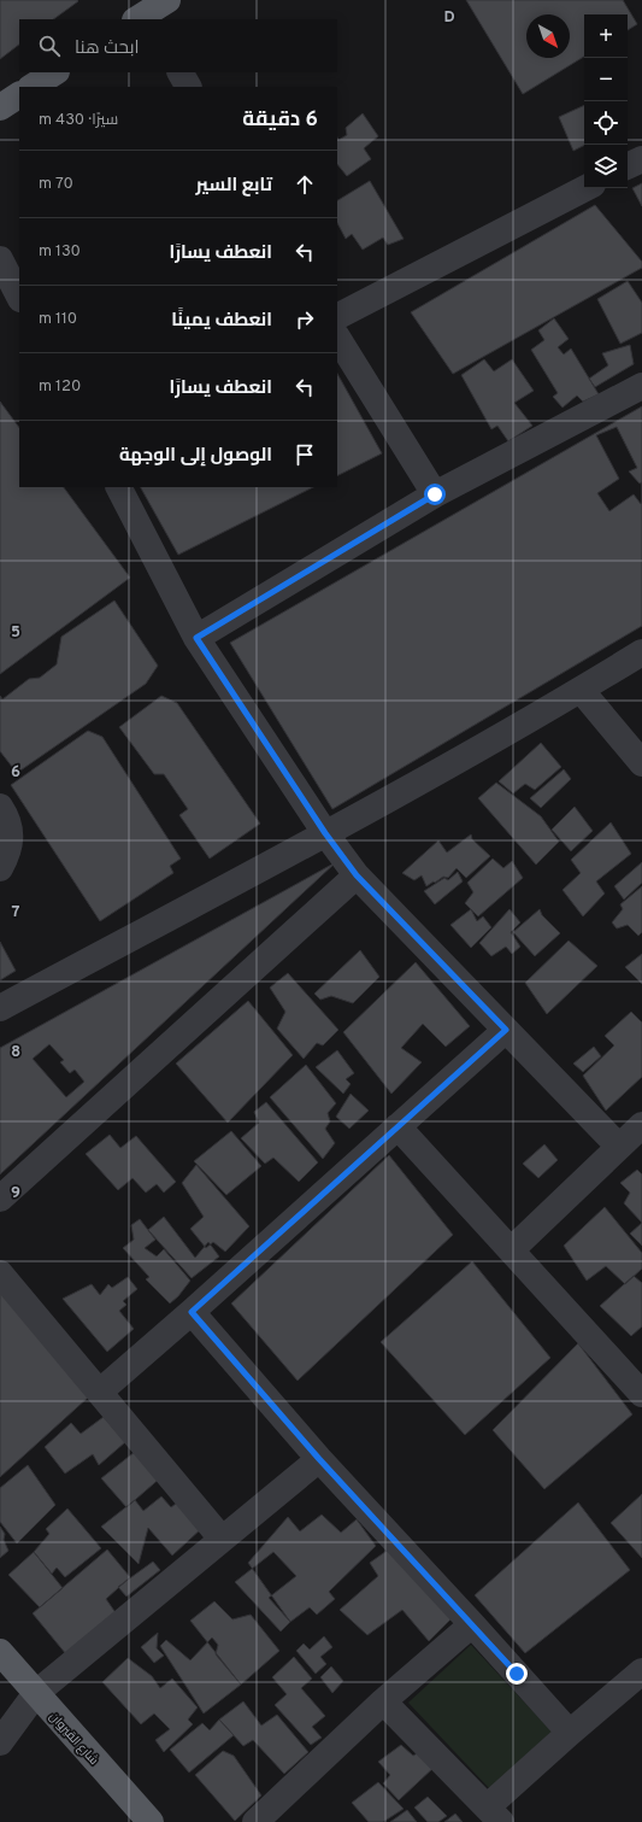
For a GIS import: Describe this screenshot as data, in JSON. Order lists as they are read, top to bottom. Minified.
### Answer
{"streets":{"main road":["شارع القيروان"]},"north":"bottom right","page":{"map_buttons":["+","−"],"search":"ابحث هنا","heading":["6 دقيقة","سيرًا · 430 m"],"list":[["تابع السير","70 m"],["انعطف يسارًا","130 m"],["انعطف يمينًا","110 m"],["انعطف يسارًا","120 m"],"الوصول إلى الوجهة"]},"grid":{"columns":["D"],"rows":["5","6","7","8","9"]}}
